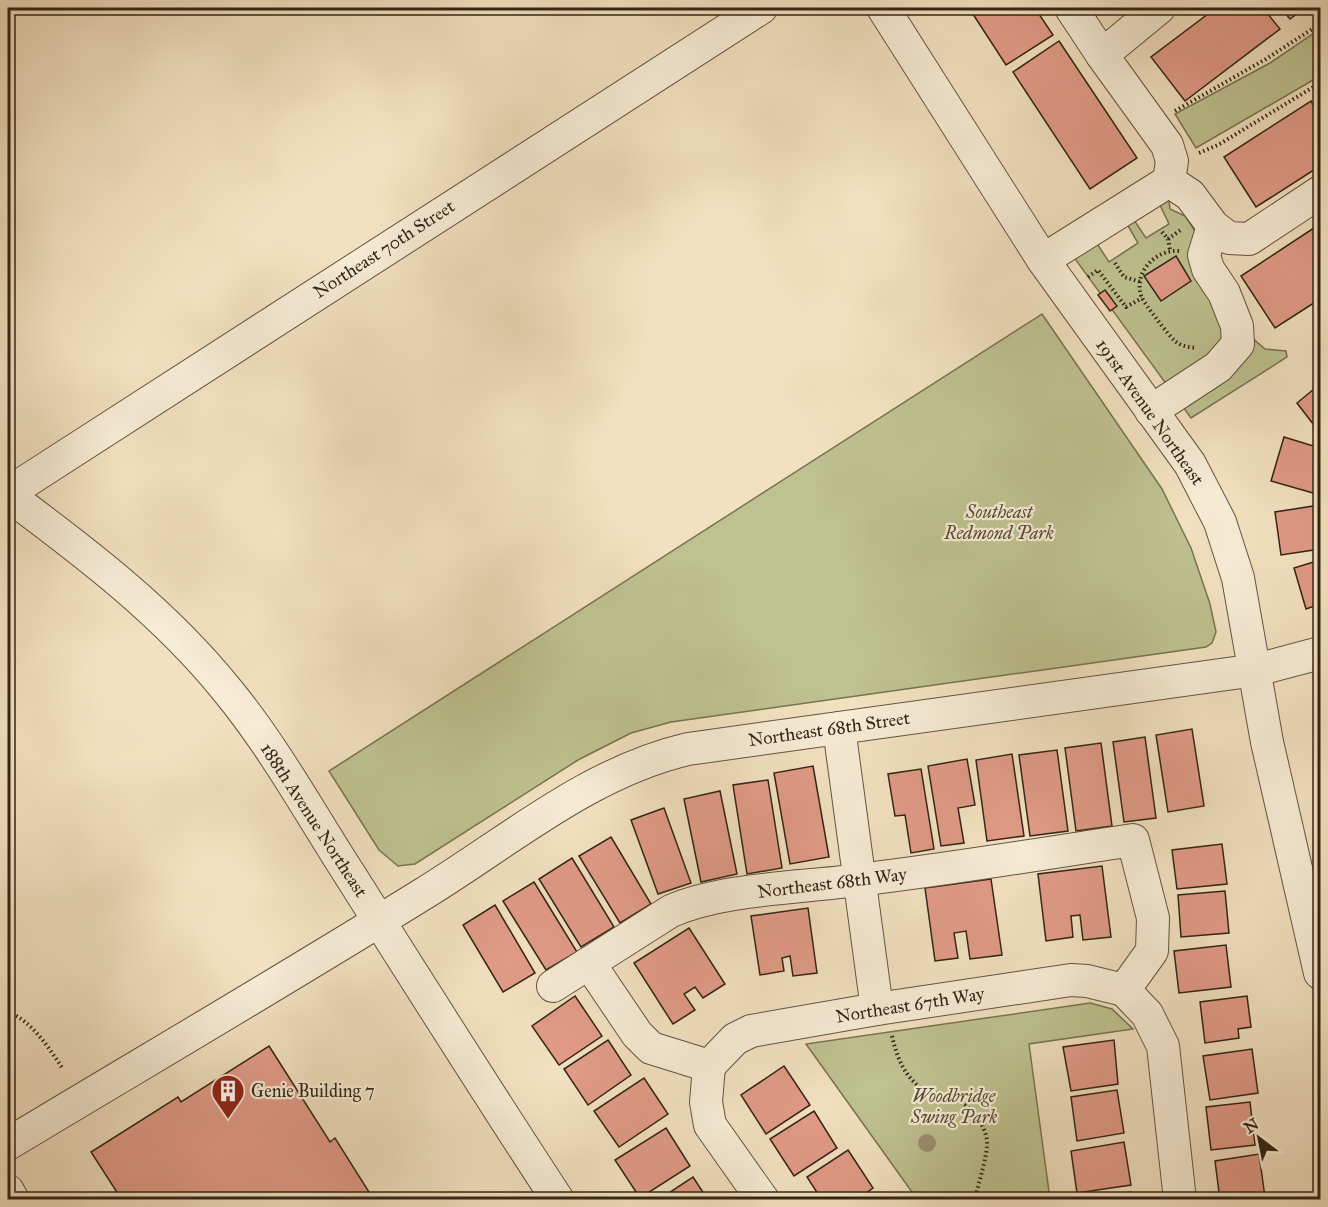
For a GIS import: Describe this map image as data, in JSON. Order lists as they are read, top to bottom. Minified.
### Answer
{"streets":{"street":["Northeast 70th Street","191st Avenue Northeast","Northeast 68th Street","188th Avenue Northeast","Northeast 68th Way","Northeast 67th Way"]},"crossings":[["Northeast 70th Street","188th Avenue Northeast"],["191st Avenue Northeast","Northeast 68th Street"],["Northeast 68th Street","188th Avenue Northeast"],["Northeast 68th Way","Northeast 67th Way"]],"parks":["Southeast Redmond Park","Woodbridge Swing Park"],"places":{"building":["Genie Building 7"]},"north":"top left"}
